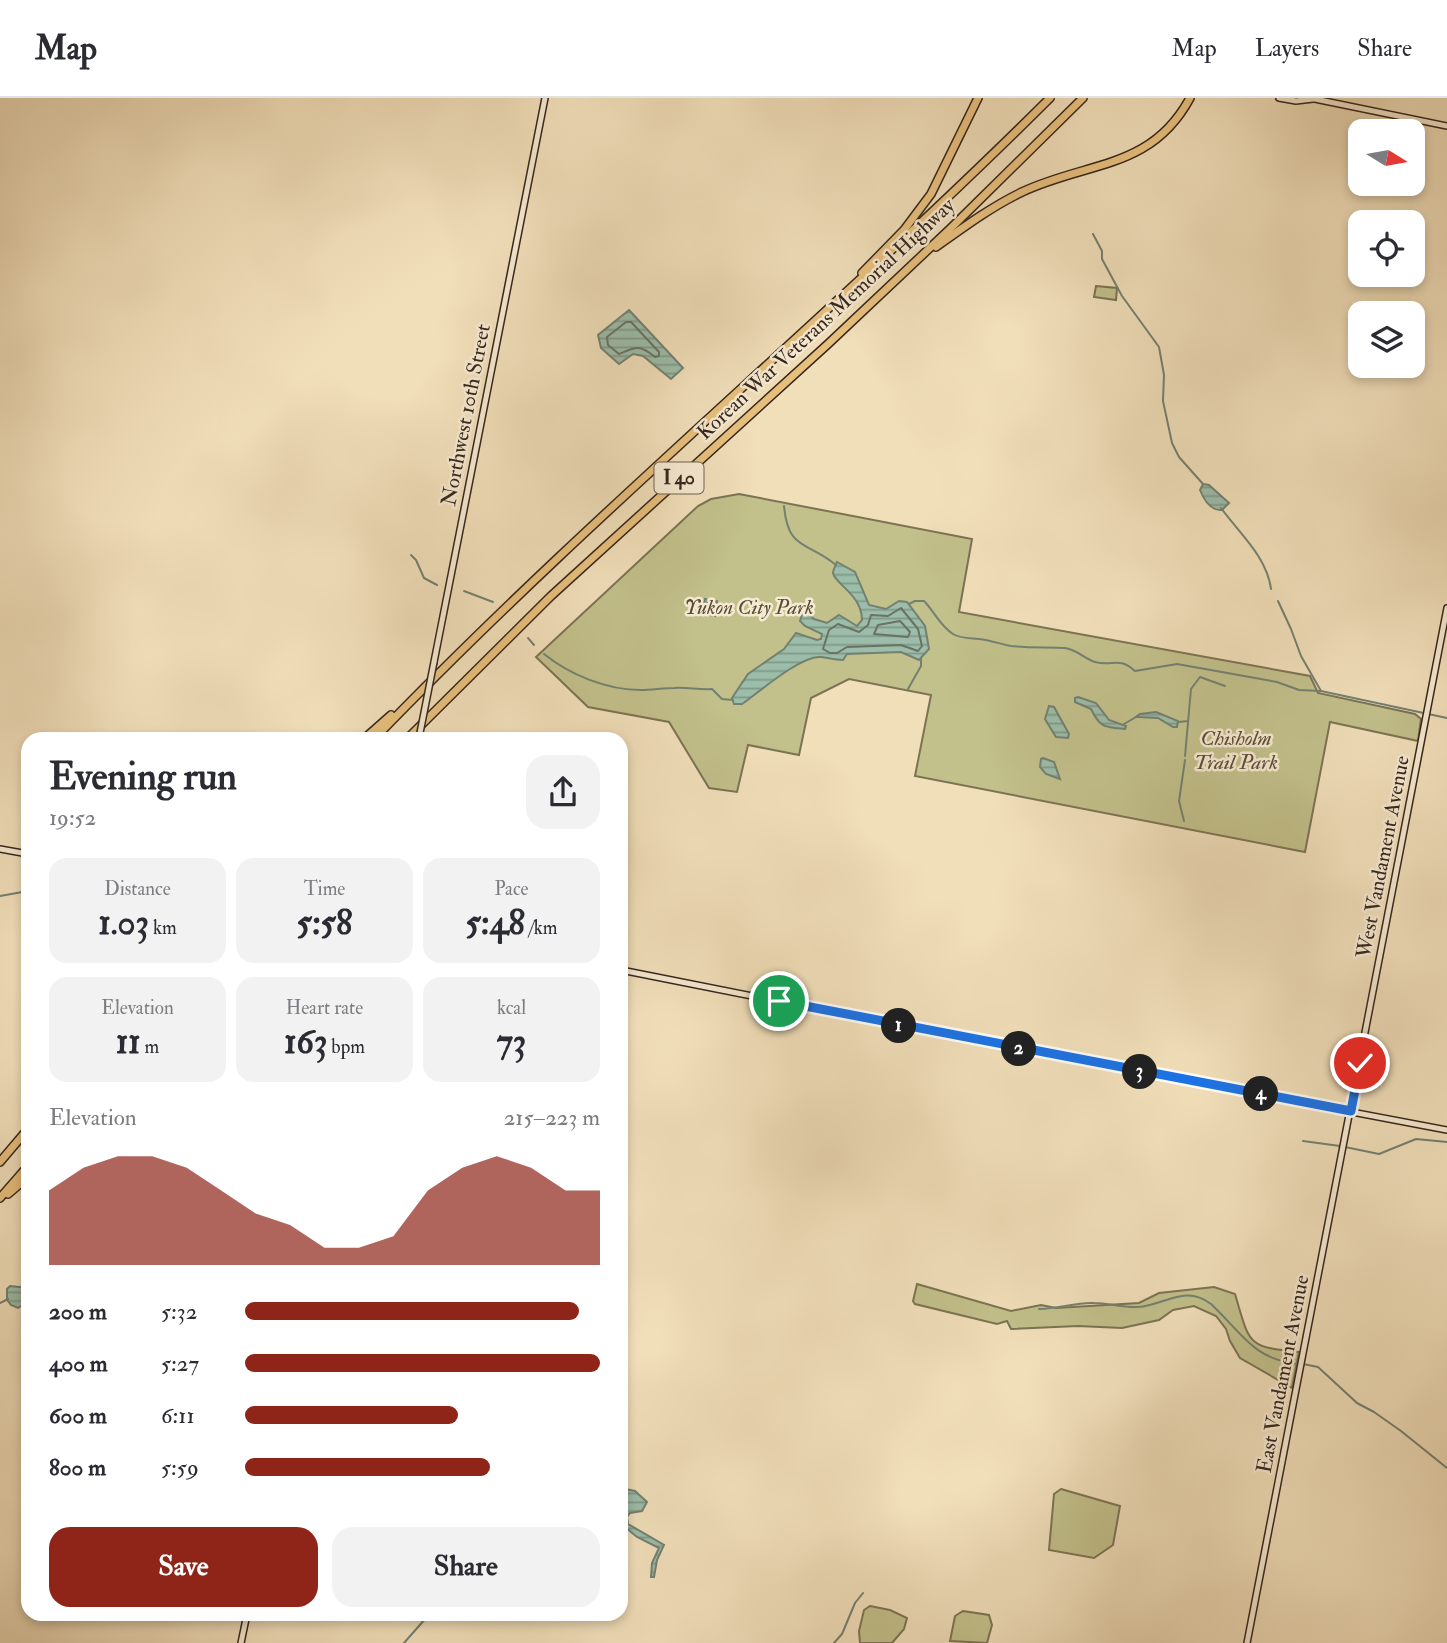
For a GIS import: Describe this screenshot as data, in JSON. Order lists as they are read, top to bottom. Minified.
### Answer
{"streets":{"highway":["Korean War Veterans Memorial Highway","I 40"],"main road":["Northwest 10th Street","West Vandament Avenue","East Vandament Avenue"]},"crossings":[["West Vandament Avenue","East Vandament Avenue"]],"parks":["Yukon City Park","Chisholm Trail Park"],"north":"right","page":{"header":"Map","nav":["Map","Layers","Share"],"heading":["Evening run","19:52"],"stats":[["Distance","1.03 km"],["Time","5:58"],["Pace","5:48 /km"],["Elevation","11 m"],["Heart rate","163 bpm"],["kcal","73"]],"pins":["1","2","3","4"],"chart":["Elevation","215–223 m"],"list":[{"name":"200 m","note":"5:32"},{"name":"400 m","note":"5:27"},{"name":"600 m","note":"6:11"},{"name":"800 m","note":"5:59"}],"buttons":["Save","Share"]}}
